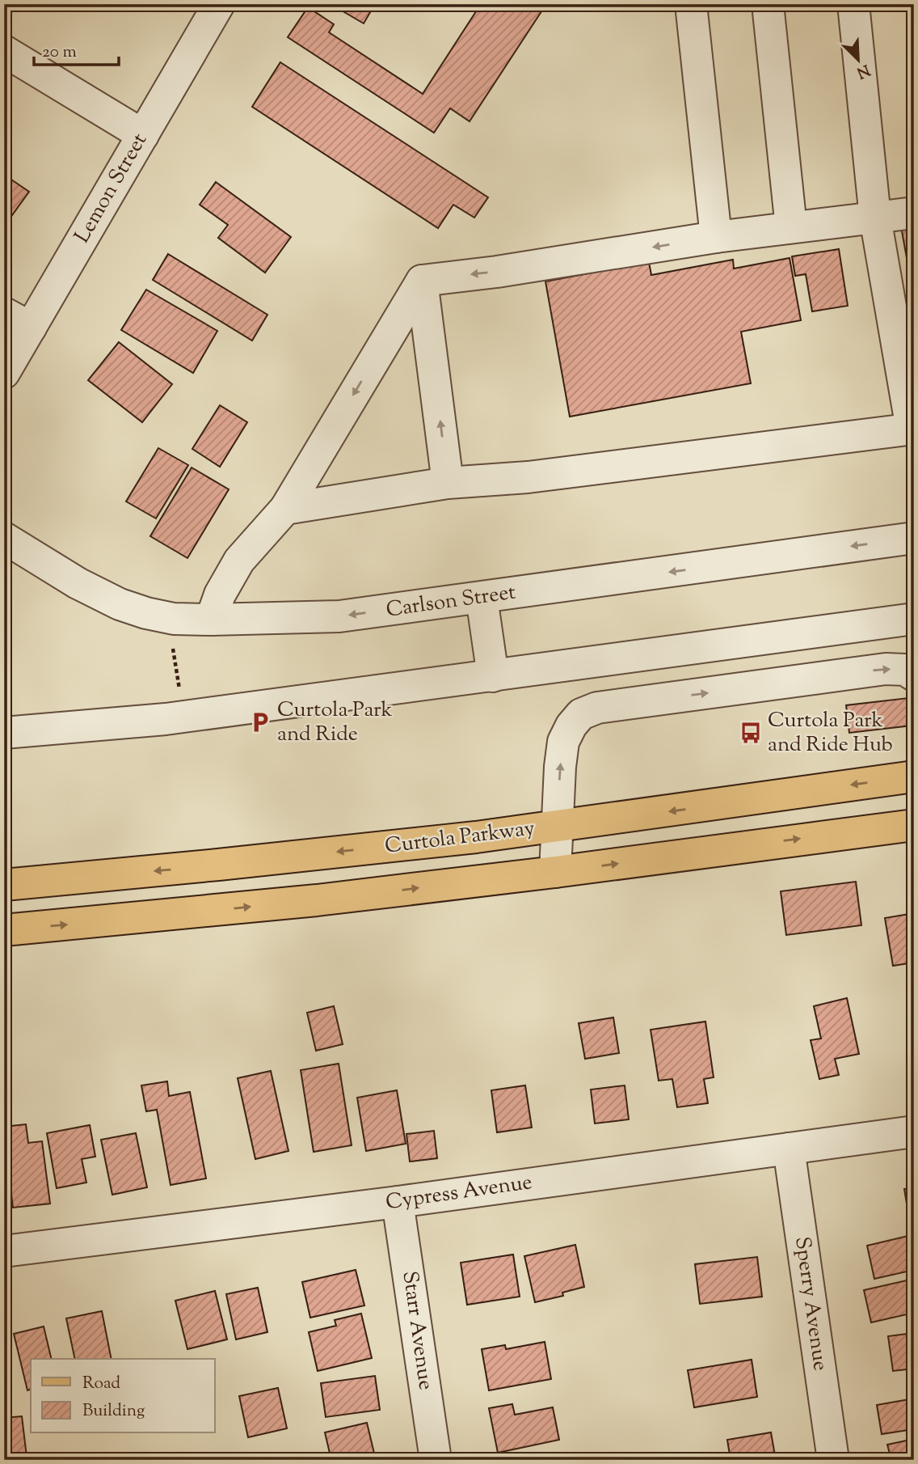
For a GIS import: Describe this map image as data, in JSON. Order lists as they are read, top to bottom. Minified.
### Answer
{"streets":{"main road":["Curtola Parkway"],"street":["Lemon Street","Carlson Street","Cypress Avenue","Sperry Avenue","Starr Avenue"]},"crossings":[["Cypress Avenue","Sperry Avenue"],["Cypress Avenue","Starr Avenue"]],"places":{"parking":["Curtola Park and Ride"],"bus stop":["Curtola Park and Ride Hub"]},"legend":["Road","Building"],"scale_bar":"20 m","north":"bottom right"}
